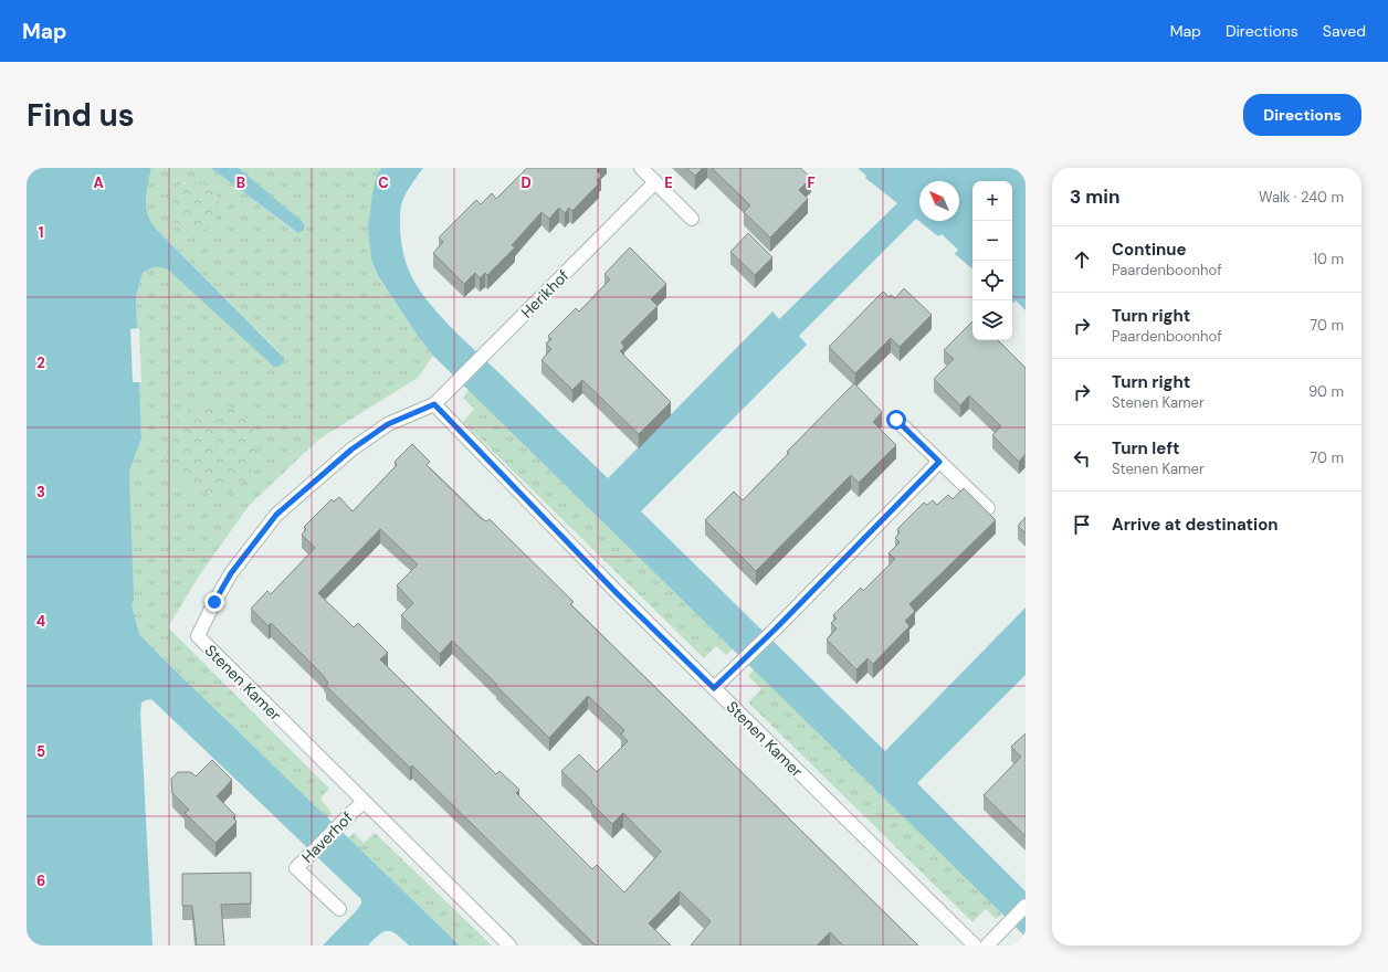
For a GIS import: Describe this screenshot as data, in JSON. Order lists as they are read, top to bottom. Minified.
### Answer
{"streets":{"street":["Herikhof","Stenen Kamer","Haverhof"]},"crossings":[["Herikhof","Stenen Kamer"],["Stenen Kamer","Haverhof"]],"north":"top left","page":{"header":"Map","nav":["Map","Directions","Saved"],"buttons":"Directions","title":"Find us","heading":["3 min","Walk · 240 m"],"map_buttons":["+","−"],"list":[["Continue","Paardenboonhof","10 m"],["Turn right","Paardenboonhof","70 m"],["Turn right","Stenen Kamer","90 m"],["Turn left","Stenen Kamer","70 m"],"Arrive at destination"]},"grid":{"columns":["A","B","C","D","E","F"],"rows":["1","2","3","4","5","6"]}}
